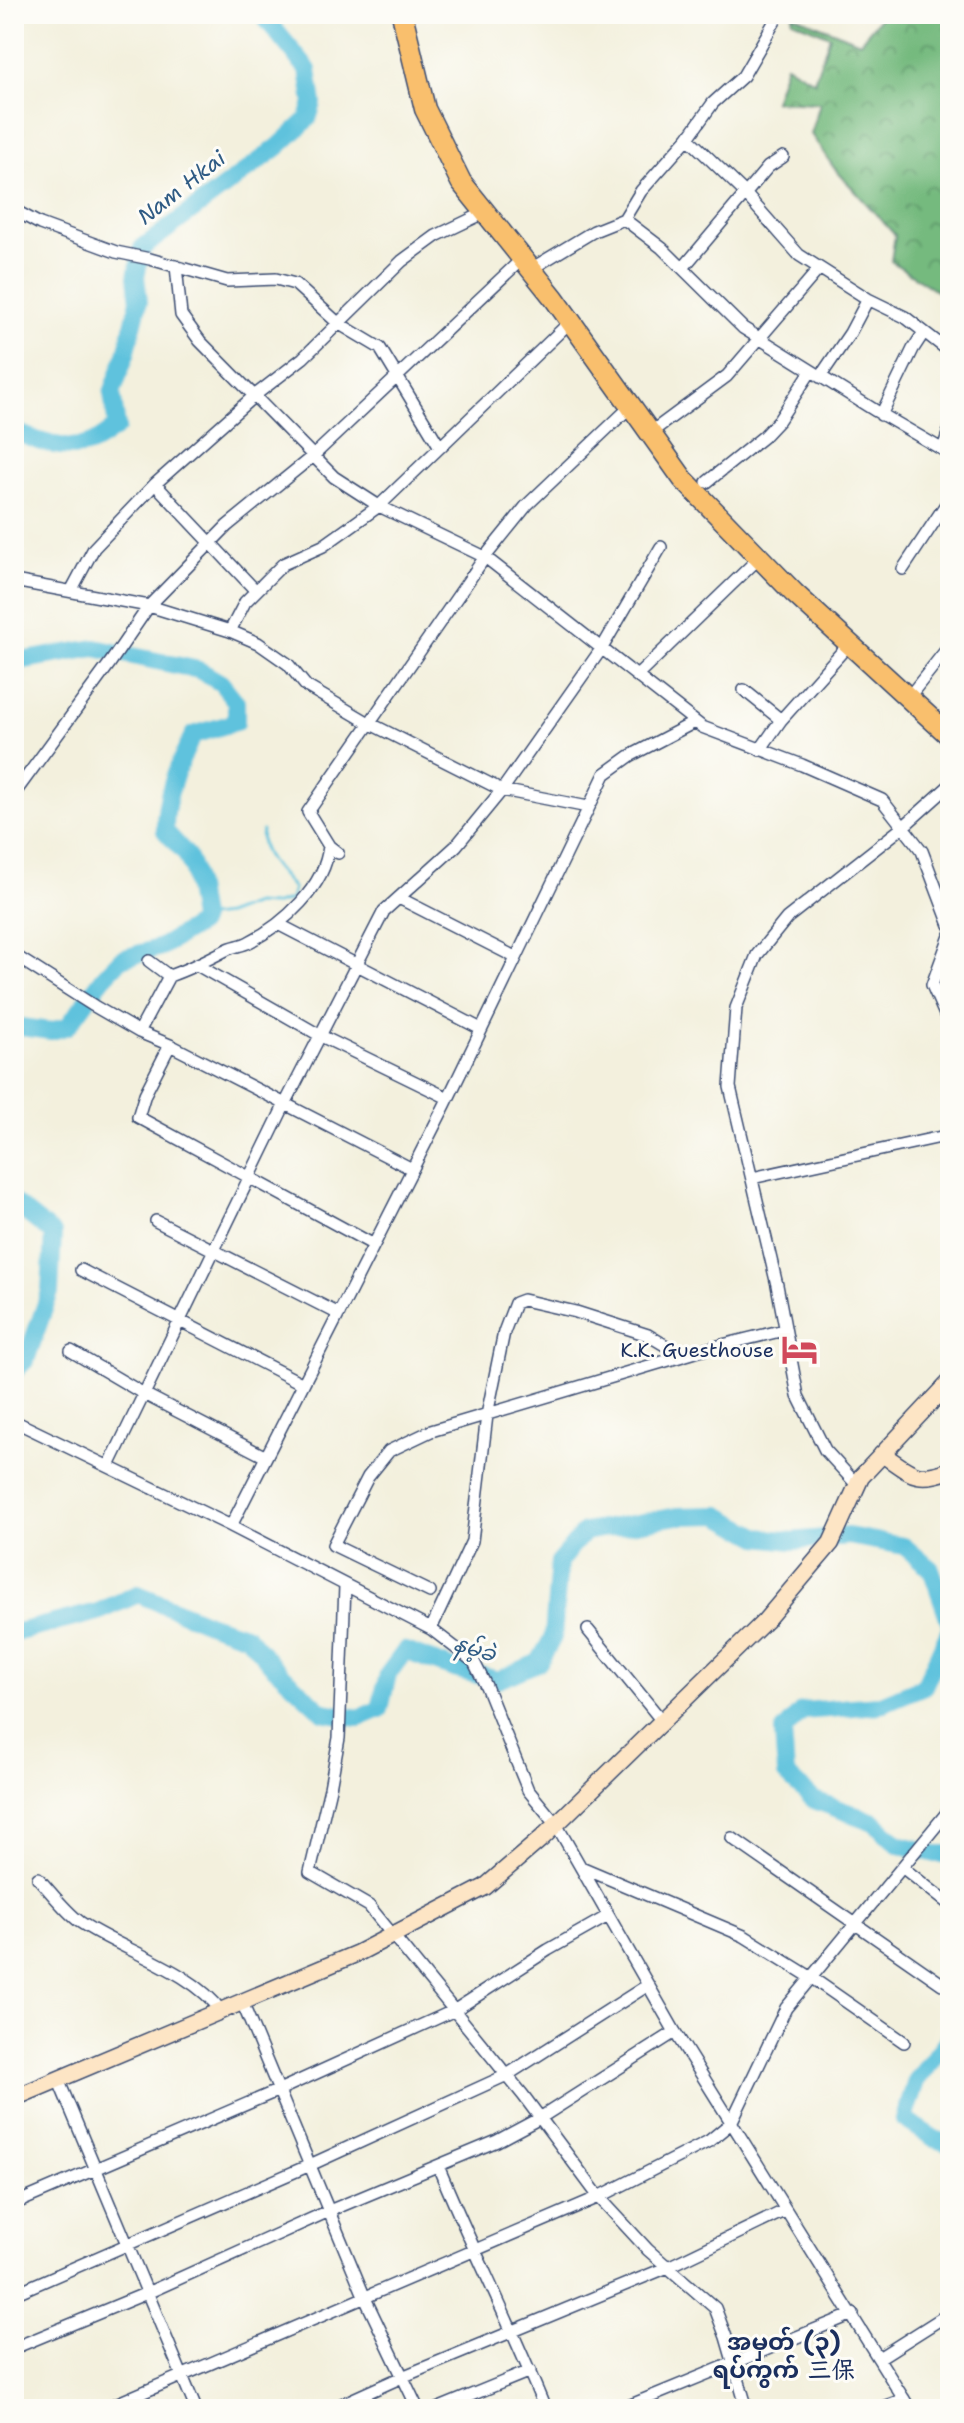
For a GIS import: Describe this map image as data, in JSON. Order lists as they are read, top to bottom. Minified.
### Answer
{"districts":["အမှတ် (၃) ရပ်ကွက် 三保"],"water":["Nam Hkai","နမ့်ခဲ"],"places":{"hotel":["K.K. Guesthouse"]}}
